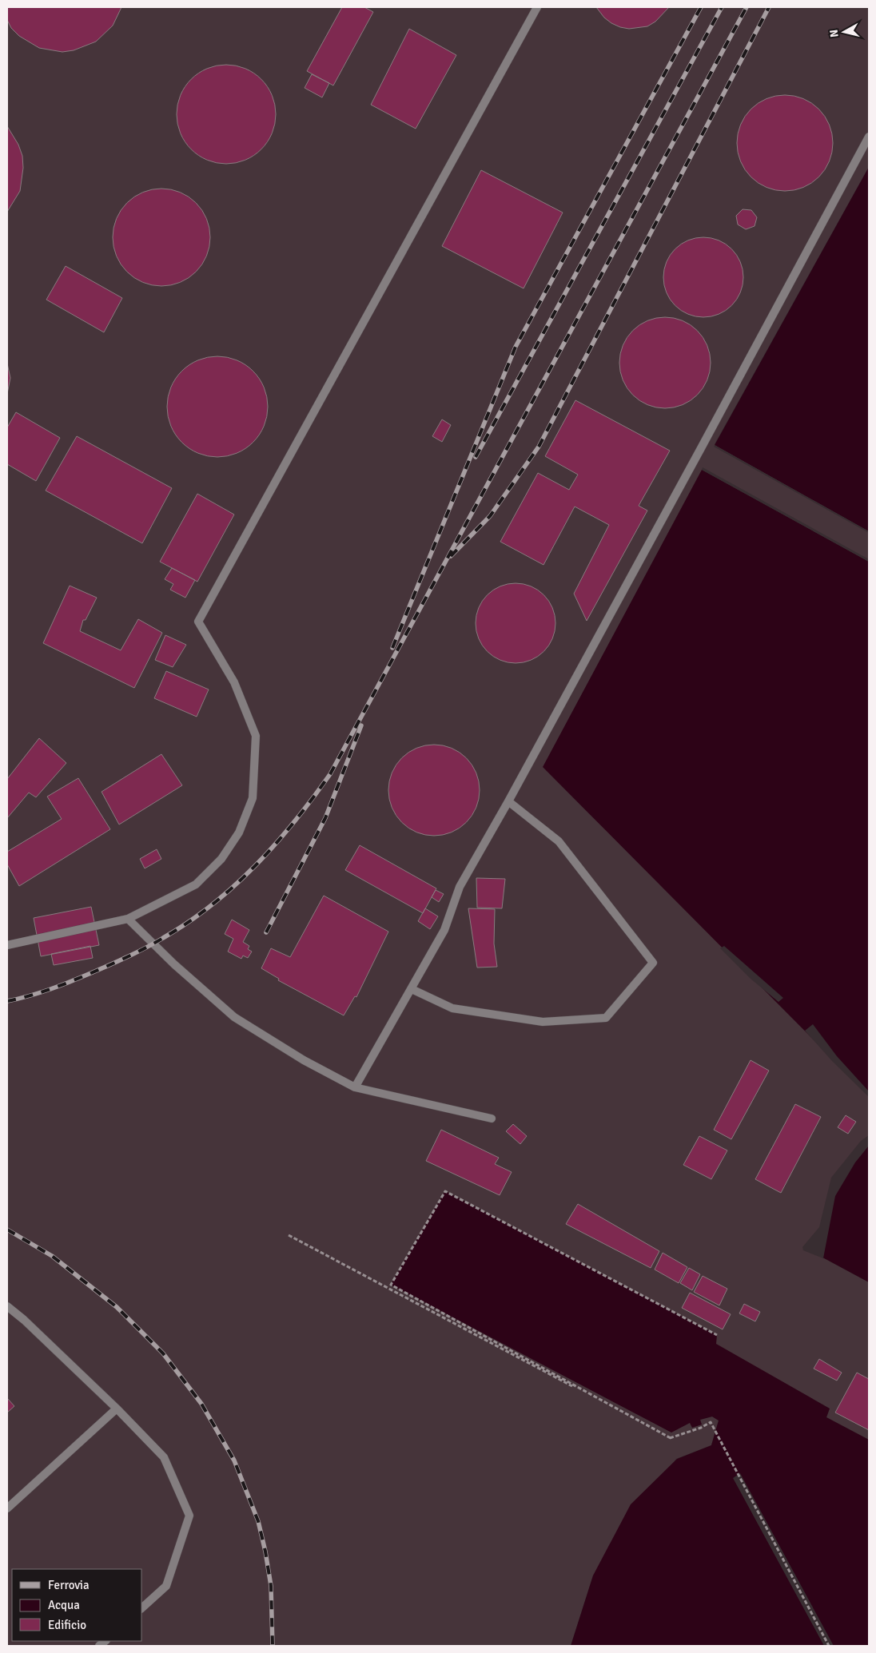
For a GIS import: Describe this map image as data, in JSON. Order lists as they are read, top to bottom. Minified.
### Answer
{"legend":["Ferrovia","Acqua","Edificio"],"north":"left"}
